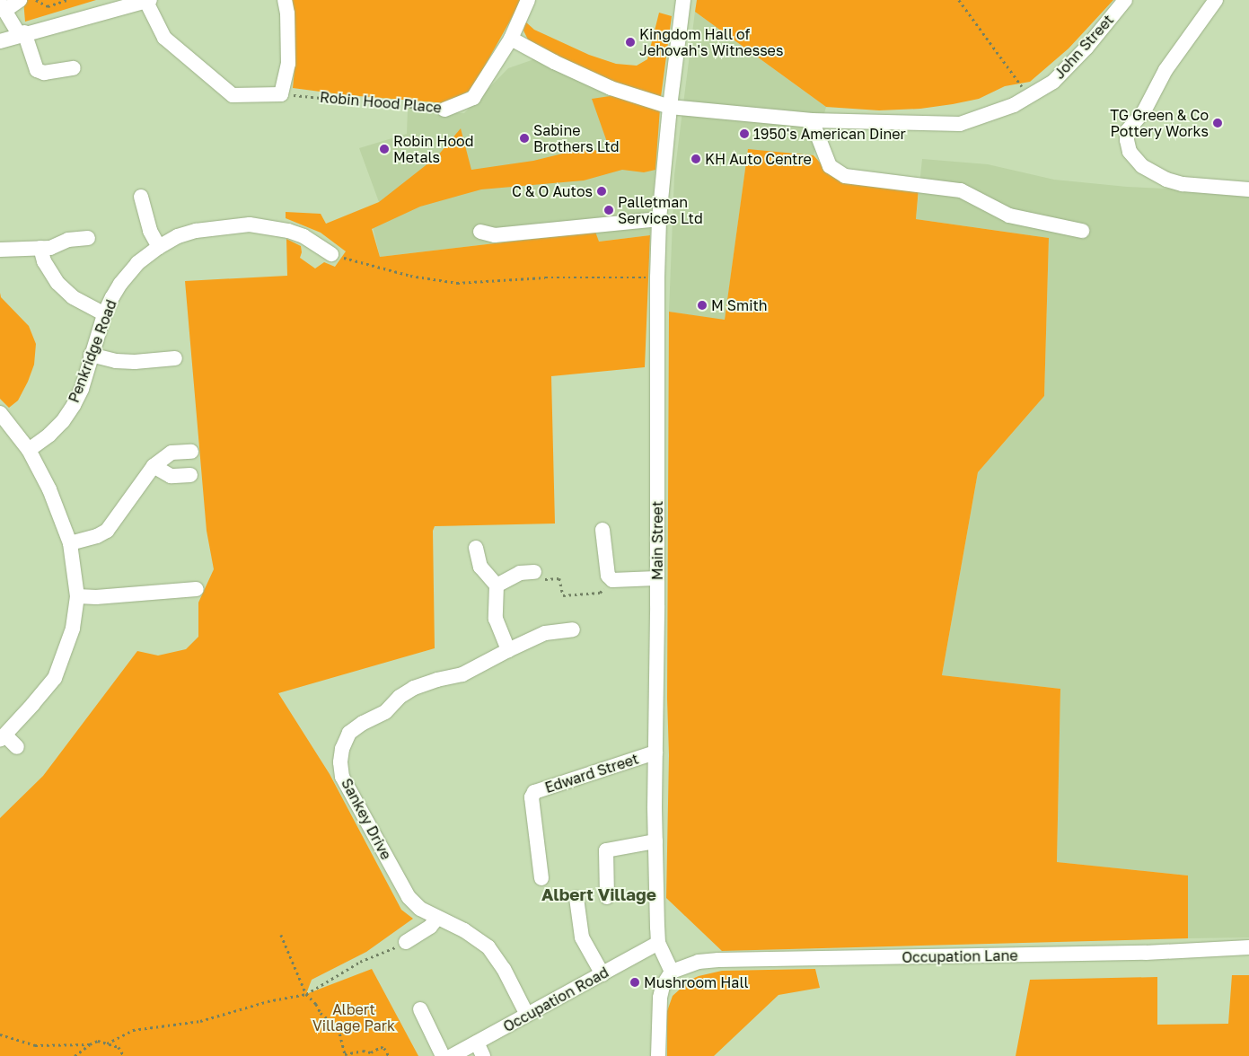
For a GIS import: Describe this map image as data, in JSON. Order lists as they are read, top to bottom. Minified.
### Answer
{"streets":{"street":["John Street","Robin Hood Place","Penkridge Road","Main Street","Edward Street","Sankey Drive","Occupation Lane","Occupation Road"]},"crossings":[["John Street","Robin Hood Place"],["John Street","Main Street"],["Main Street","Edward Street"],["Main Street","Occupation Lane"],["Main Street","Occupation Road"],["Sankey Drive","Occupation Road"]],"districts":["Albert Village"],"parks":["Albert Village Park"],"places":["Kingdom Hall of Jehovah's Witnesses","TG Green & Co Pottery Works","1950's American Diner","Sabine Brothers Ltd","Robin Hood Metals","KH Auto Centre","C & O Autos","Palletman Services Ltd","M Smith","Mushroom Hall"]}
